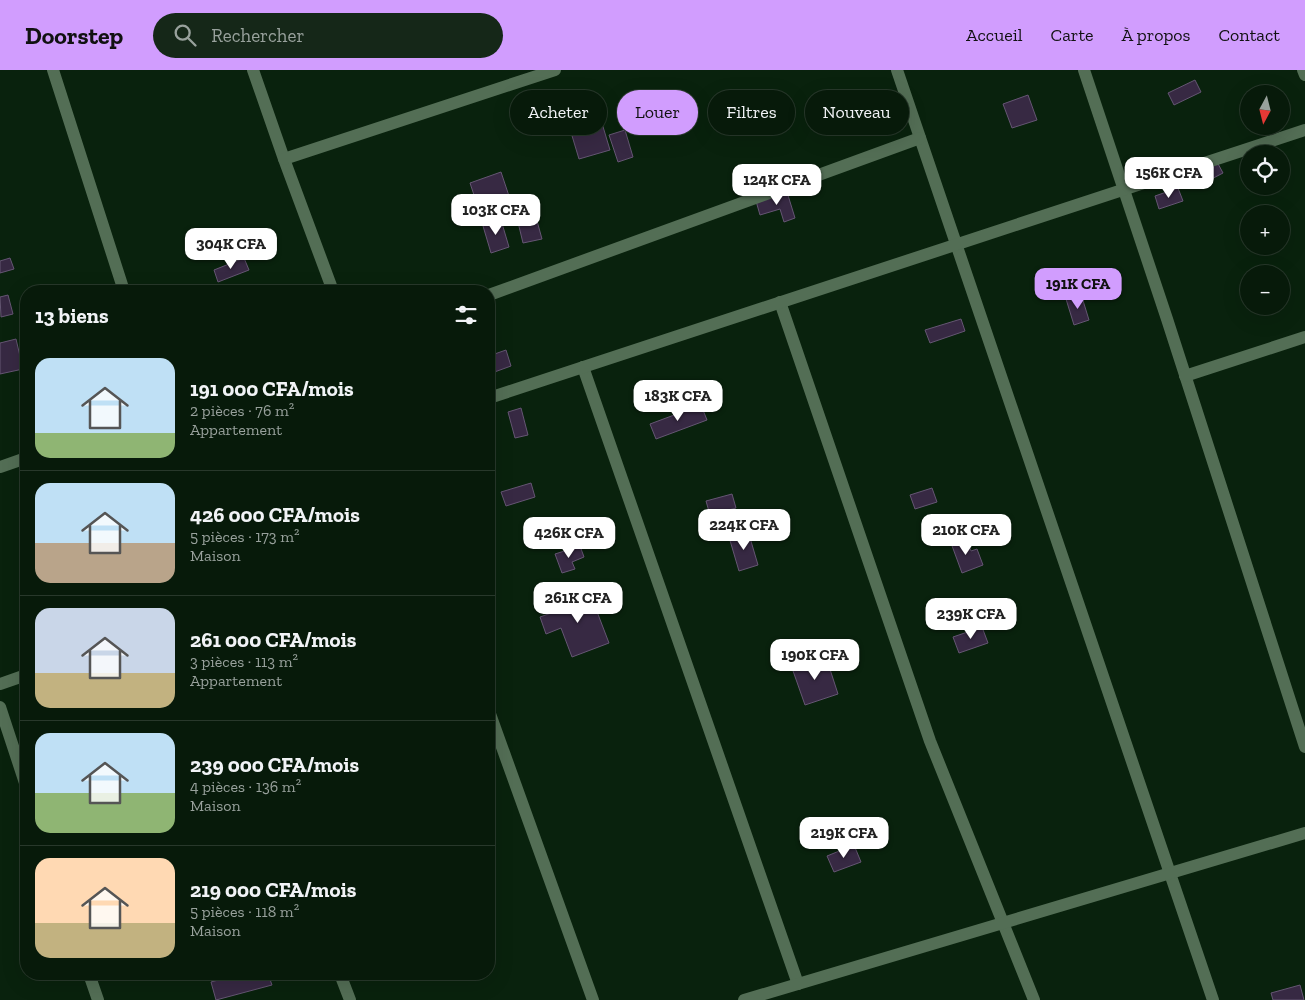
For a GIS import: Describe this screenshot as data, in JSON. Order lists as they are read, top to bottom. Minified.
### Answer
{"north":"bottom","page":{"header":"Doorstep","search":"Rechercher","nav":["Accueil","Carte","À propos","Contact"],"map_buttons":["+","−"],"chip":["Acheter","Louer","Filtres","Nouveau"],"price":["156K CFA","124K CFA","103K CFA","304K CFA","191K CFA","183K CFA","224K CFA","210K CFA","426K CFA","261K CFA","239K CFA","190K CFA","219K CFA"],"heading":"13 biens","list":[{"name":"191 000 CFA/mois","note":"2 pièces · 76 m² · Appartement"},{"name":"426 000 CFA/mois","note":"5 pièces · 173 m² · Maison"},{"name":"261 000 CFA/mois","note":"3 pièces · 113 m² · Appartement"},{"name":"239 000 CFA/mois","note":"4 pièces · 136 m² · Maison"},{"name":"219 000 CFA/mois","note":"5 pièces · 118 m² · Maison"}]}}
